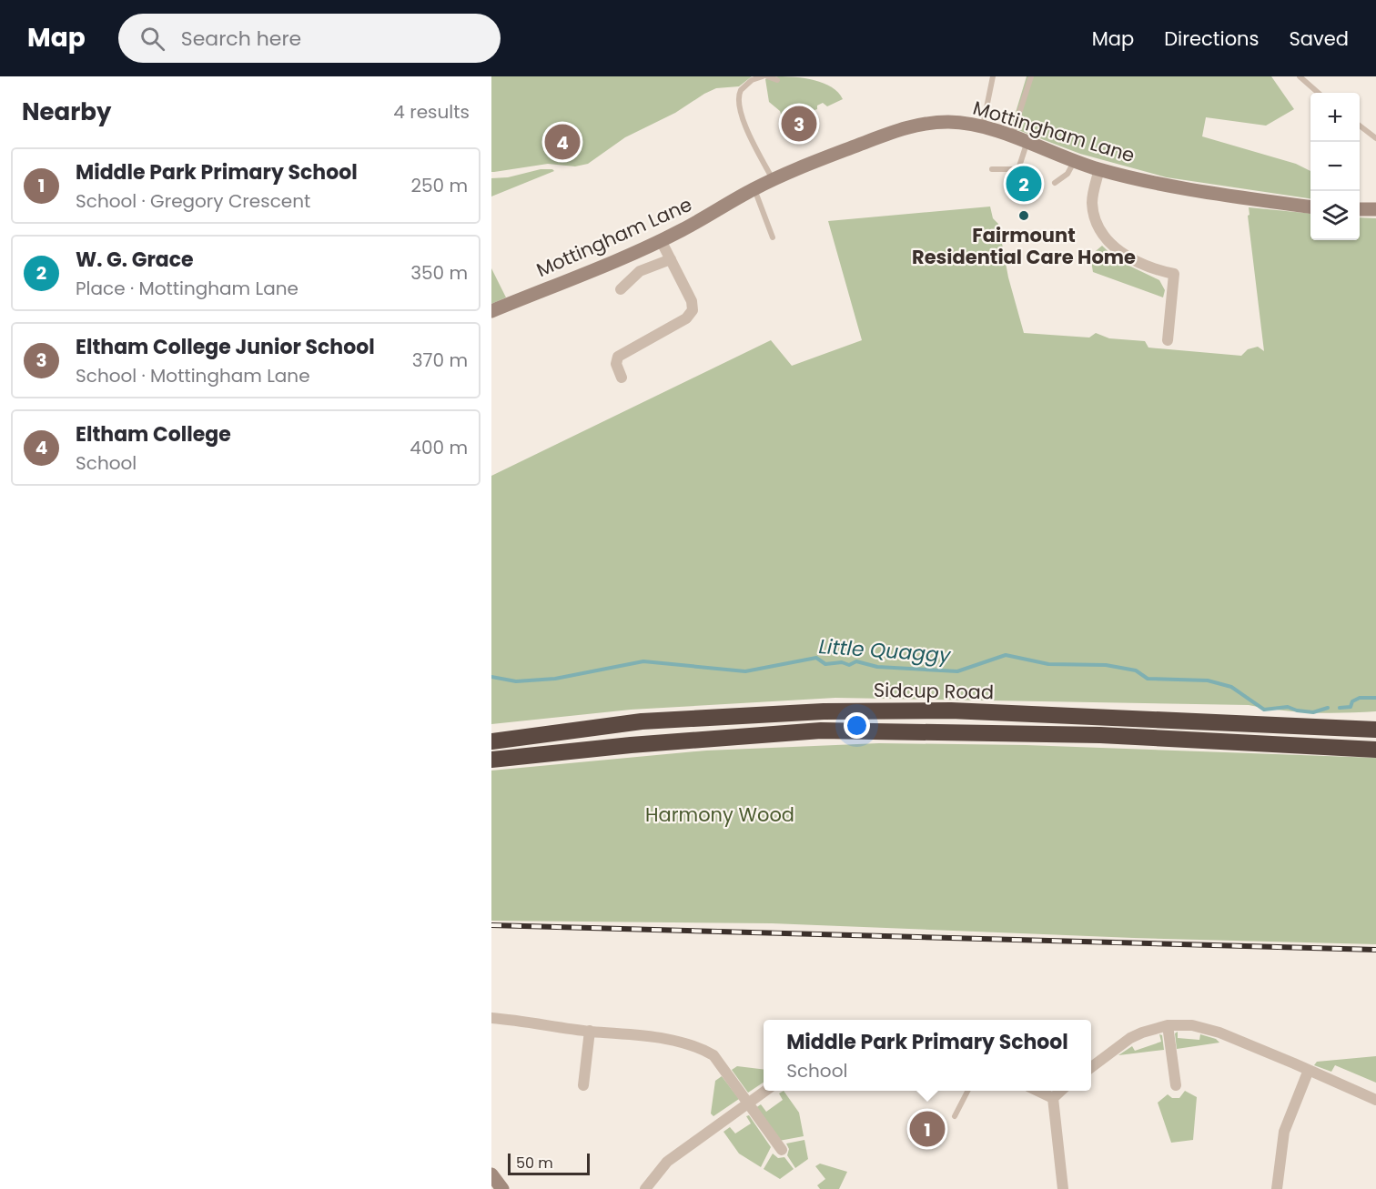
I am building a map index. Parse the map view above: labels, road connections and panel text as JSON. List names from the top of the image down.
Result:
{
  "streets": {
    "highway": ["Sidcup Road"],
    "street": ["Mottingham Lane"]
  },
  "water": ["Little Quaggy"],
  "parks": ["Harmony Wood"],
  "places": ["Fairmount Residential Care Home"],
  "scale_bar": "50 m",
  "page": {
    "header": "Map",
    "search": "Search here",
    "nav": ["Map", "Directions", "Saved"],
    "heading": ["Nearby", "4 results"],
    "map_buttons": ["+", "−"],
    "pins": [
      "3",
      "4",
      "2",
      "1"
    ],
    "list": [
      {
        "mark": "1",
        "name": "Middle Park Primary School",
        "note": "School · Gregory Crescent",
        "value": "250 m"
      },
      {
        "mark": "2",
        "name": "W. G. Grace",
        "note": "Place · Mottingham Lane",
        "value": "350 m"
      },
      {
        "mark": "3",
        "name": "Eltham College Junior School",
        "note": "School · Mottingham Lane",
        "value": "370 m"
      },
      {
        "mark": "4",
        "name": "Eltham College",
        "note": "School",
        "value": "400 m"
      }
    ],
    "popup": ["Middle Park Primary School", "School"],
    "scale": "50 m"
  }
}
